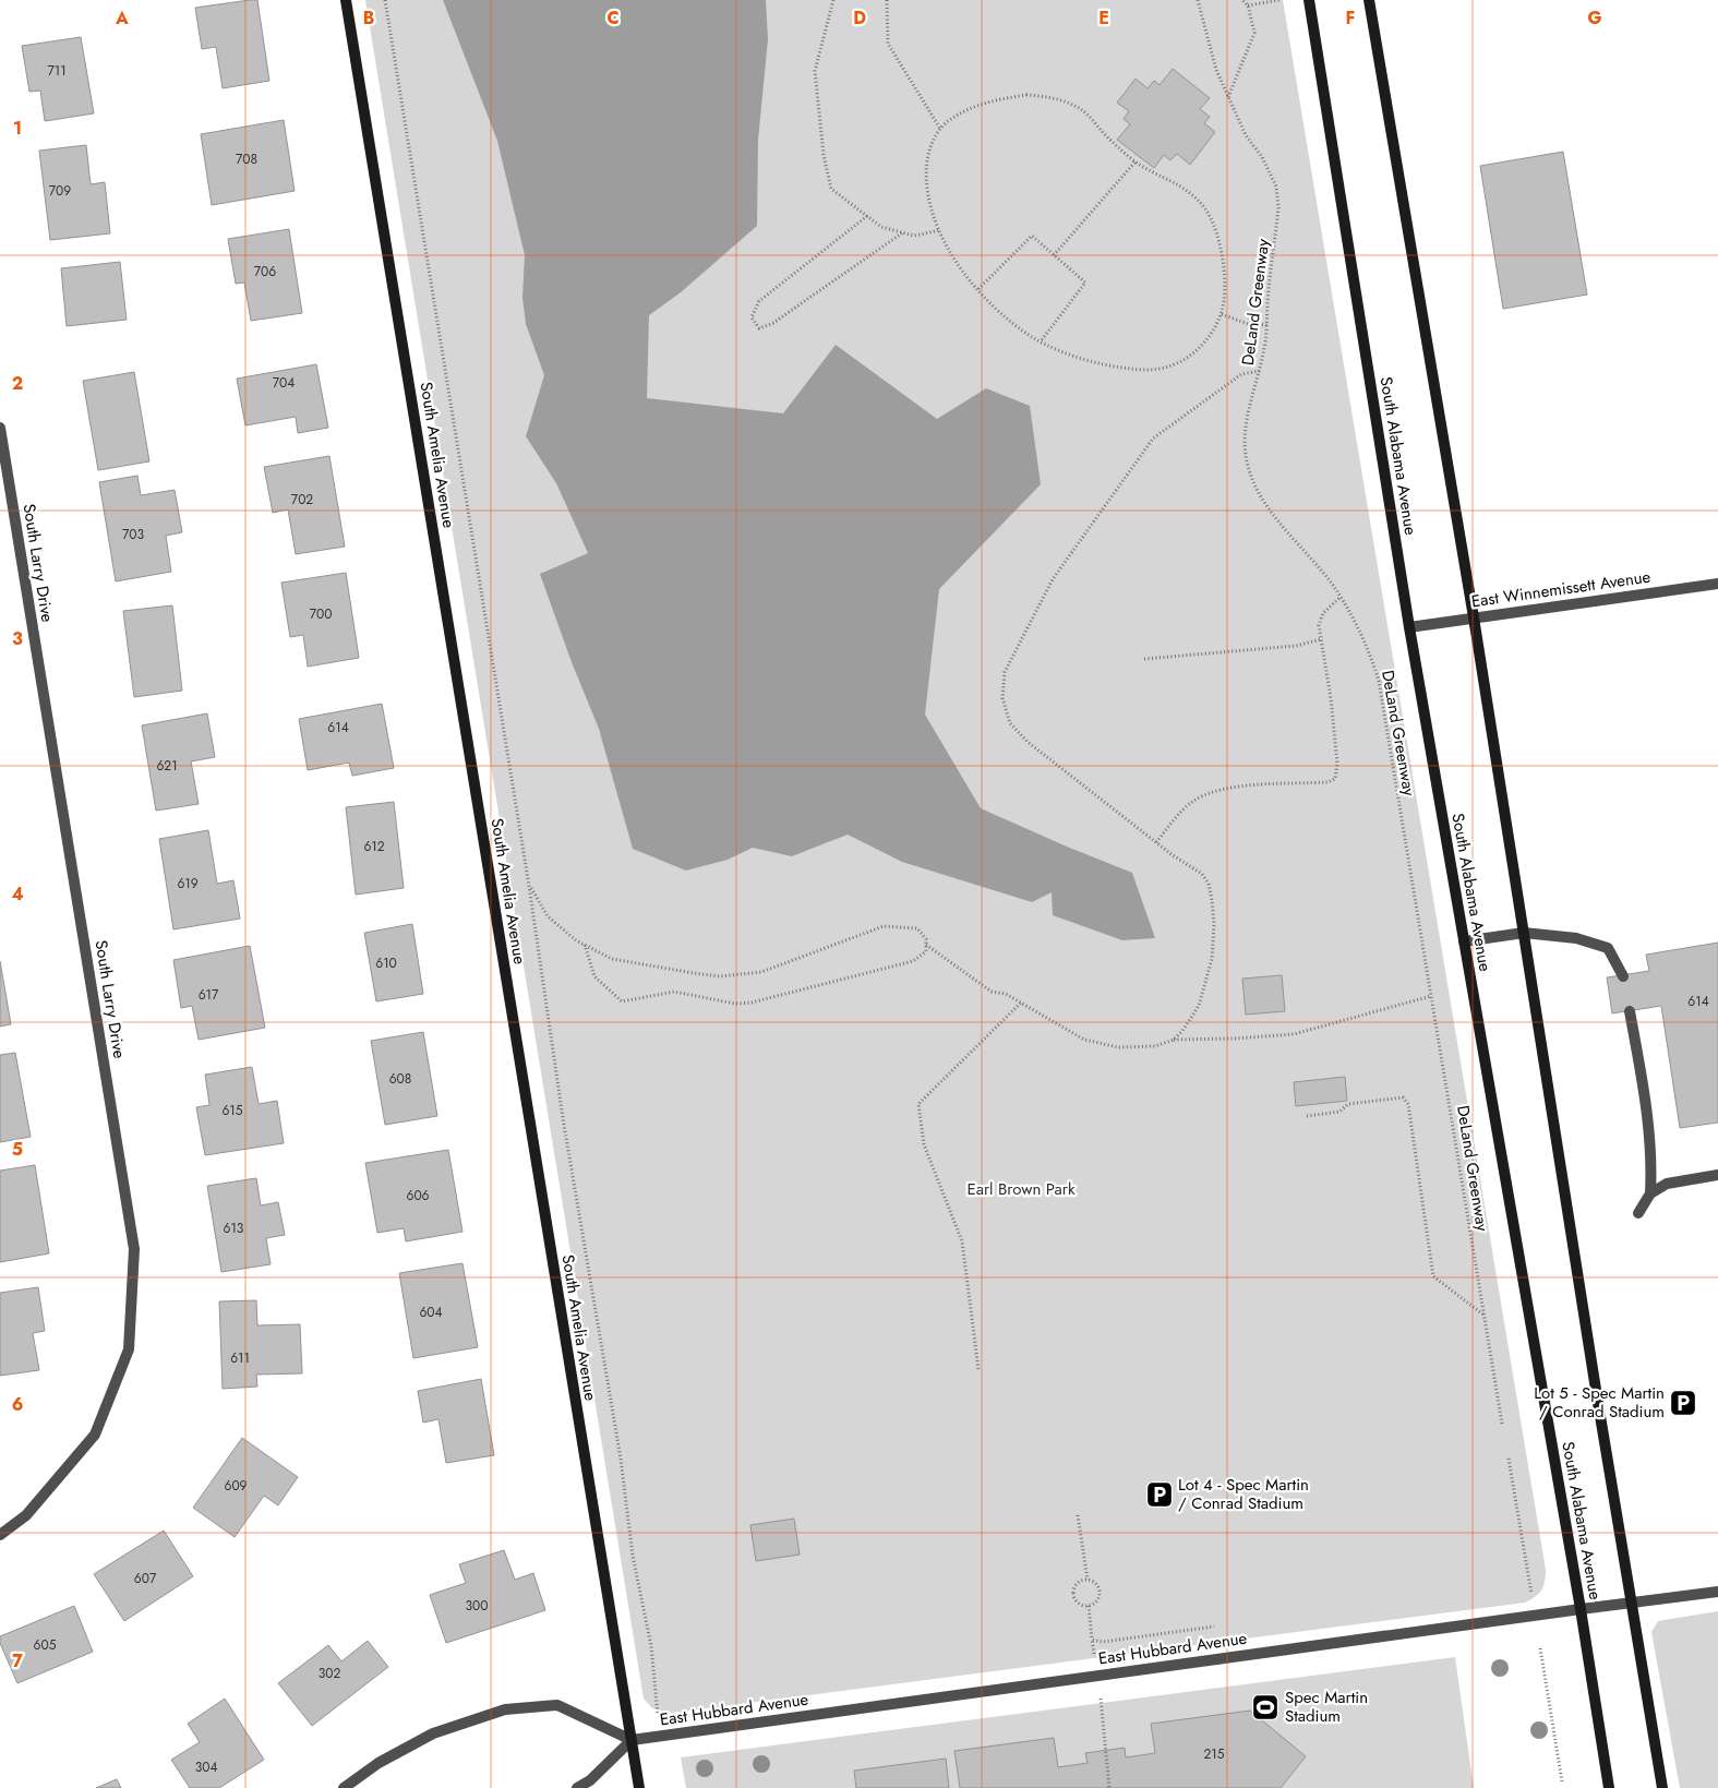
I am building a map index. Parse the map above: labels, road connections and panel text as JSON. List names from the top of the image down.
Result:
{
  "streets": {
    "street": [
      "South Amelia Avenue",
      "South Alabama Avenue",
      "South Larry Drive",
      "East Winnemissett Avenue",
      "East Hubbard Avenue"
    ],
    "path": ["DeLand Greenway"]
  },
  "crossings": [
    ["South Amelia Avenue", "East Hubbard Avenue"],
    ["South Alabama Avenue", "East Winnemissett Avenue"],
    ["South Alabama Avenue", "East Hubbard Avenue"]
  ],
  "parks": ["Earl Brown Park"],
  "places": {
    "parking": ["Lot 5 - Spec Martin / Conrad Stadium", "Lot 4 - Spec Martin / Conrad Stadium"],
    "sports": ["Spec Martin Stadium"]
  },
  "house_numbers": [
    "711",
    "708",
    "709",
    "706",
    "704",
    "702",
    "703",
    "700",
    "614",
    "621",
    "612",
    "619",
    "610",
    "617",
    "614",
    "608",
    "615",
    "606",
    "613",
    "604",
    "611",
    "609",
    "607",
    "300",
    "605",
    "302",
    "215",
    "304"
  ],
  "grid": {
    "columns": [
      "A",
      "B",
      "C",
      "D",
      "E",
      "F",
      "G"
    ],
    "rows": [
      "1",
      "2",
      "3",
      "4",
      "5",
      "6",
      "7"
    ]
  }
}
